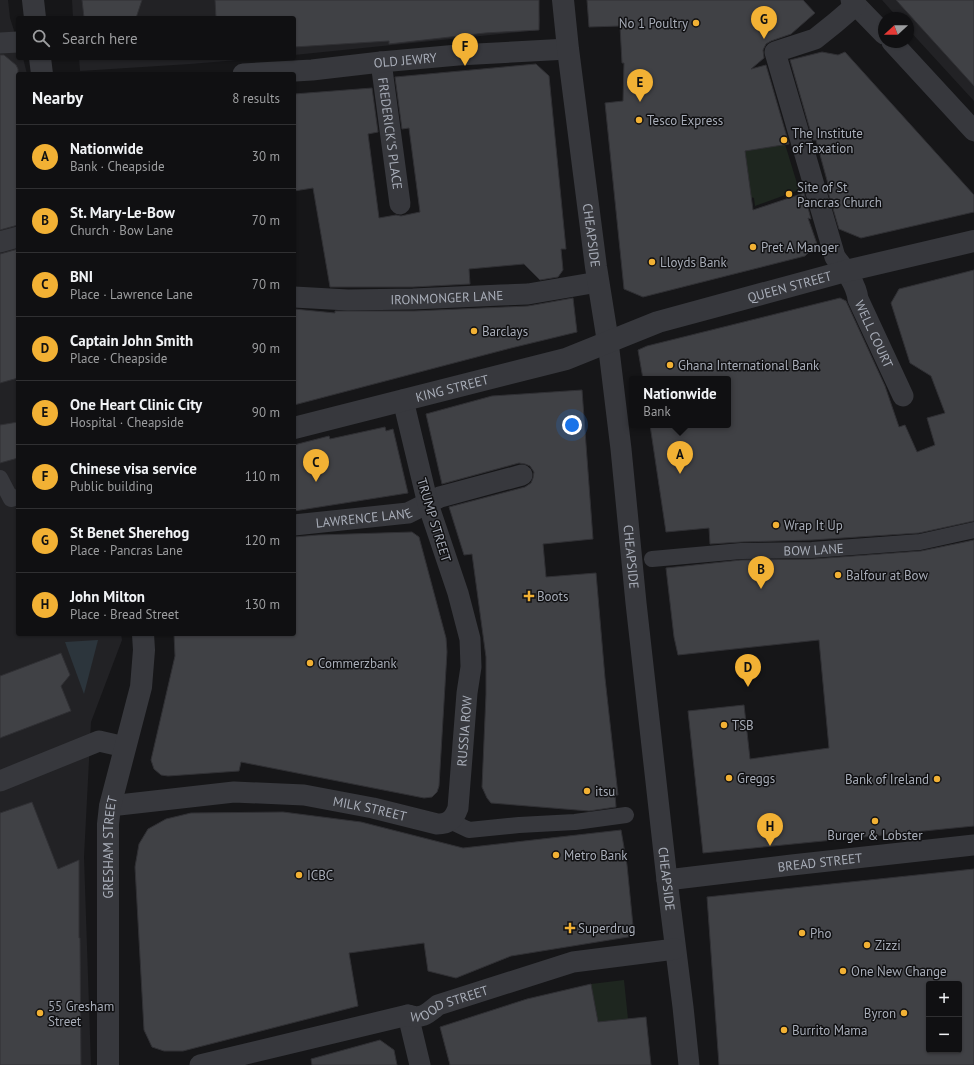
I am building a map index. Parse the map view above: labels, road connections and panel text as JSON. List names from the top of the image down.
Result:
{
  "streets": {
    "street": [
      "OLD JEWRY",
      "FREDERICK'S PLACE",
      "CHEAPSIDE",
      "QUEEN STREET",
      "IRONMONGER LANE",
      "WELL COURT",
      "KING STREET",
      "LAWRENCE LANE",
      "TRUMP STREET",
      "BOW LANE",
      "RUSSIA ROW",
      "MILK STREET",
      "GRESHAM STREET",
      "BREAD STREET",
      "WOOD STREET"
    ]
  },
  "crossings": [
    ["OLD JEWRY", "FREDERICK'S PLACE"],
    ["OLD JEWRY", "CHEAPSIDE"],
    ["CHEAPSIDE", "QUEEN STREET"],
    ["CHEAPSIDE", "IRONMONGER LANE"],
    ["CHEAPSIDE", "KING STREET"],
    ["CHEAPSIDE", "BREAD STREET"],
    ["CHEAPSIDE", "WOOD STREET"],
    ["QUEEN STREET", "WELL COURT"],
    ["QUEEN STREET", "KING STREET"],
    ["KING STREET", "TRUMP STREET"],
    ["LAWRENCE LANE", "TRUMP STREET"],
    ["TRUMP STREET", "RUSSIA ROW"],
    ["RUSSIA ROW", "MILK STREET"],
    ["MILK STREET", "GRESHAM STREET"]
  ],
  "places": {
    "other": [
      "No 1 Poultry",
      "Tesco Express",
      "The Institute of Taxation",
      "Site of St Pancras Church",
      "Pret A Manger",
      "Lloyds Bank",
      "Barclays",
      "Ghana International Bank",
      "Wrap It Up",
      "Balfour at Bow",
      "Commerzbank",
      "TSB",
      "Greggs",
      "Bank of Ireland",
      "itsu",
      "Burger & Lobster",
      "Metro Bank",
      "ICBC",
      "Pho",
      "Zizzi",
      "One New Change",
      "55 Gresham Street",
      "Byron",
      "Burrito Mama"
    ],
    "health": ["Boots", "Superdrug"]
  },
  "north": "left",
  "page": {
    "pins": [
      "G",
      "F",
      "E",
      "A",
      "C",
      "B",
      "D",
      "H"
    ],
    "search": "Search here",
    "heading": ["Nearby", "8 results"],
    "list": [
      {
        "mark": "A",
        "name": "Nationwide",
        "note": "Bank · Cheapside",
        "value": "30 m"
      },
      {
        "mark": "B",
        "name": "St. Mary-Le-Bow",
        "note": "Church · Bow Lane",
        "value": "70 m"
      },
      {
        "mark": "C",
        "name": "BNI",
        "note": "Place · Lawrence Lane",
        "value": "70 m"
      },
      {
        "mark": "D",
        "name": "Captain John Smith",
        "note": "Place · Cheapside",
        "value": "90 m"
      },
      {
        "mark": "E",
        "name": "One Heart Clinic City",
        "note": "Hospital · Cheapside",
        "value": "90 m"
      },
      {
        "mark": "F",
        "name": "Chinese visa service",
        "note": "Public building",
        "value": "110 m"
      },
      {
        "mark": "G",
        "name": "St Benet Sherehog",
        "note": "Place · Pancras Lane",
        "value": "120 m"
      },
      {
        "mark": "H",
        "name": "John Milton",
        "note": "Place · Bread Street",
        "value": "130 m"
      }
    ],
    "popup": ["Nationwide", "Bank"],
    "map_buttons": ["+", "−"]
  }
}
